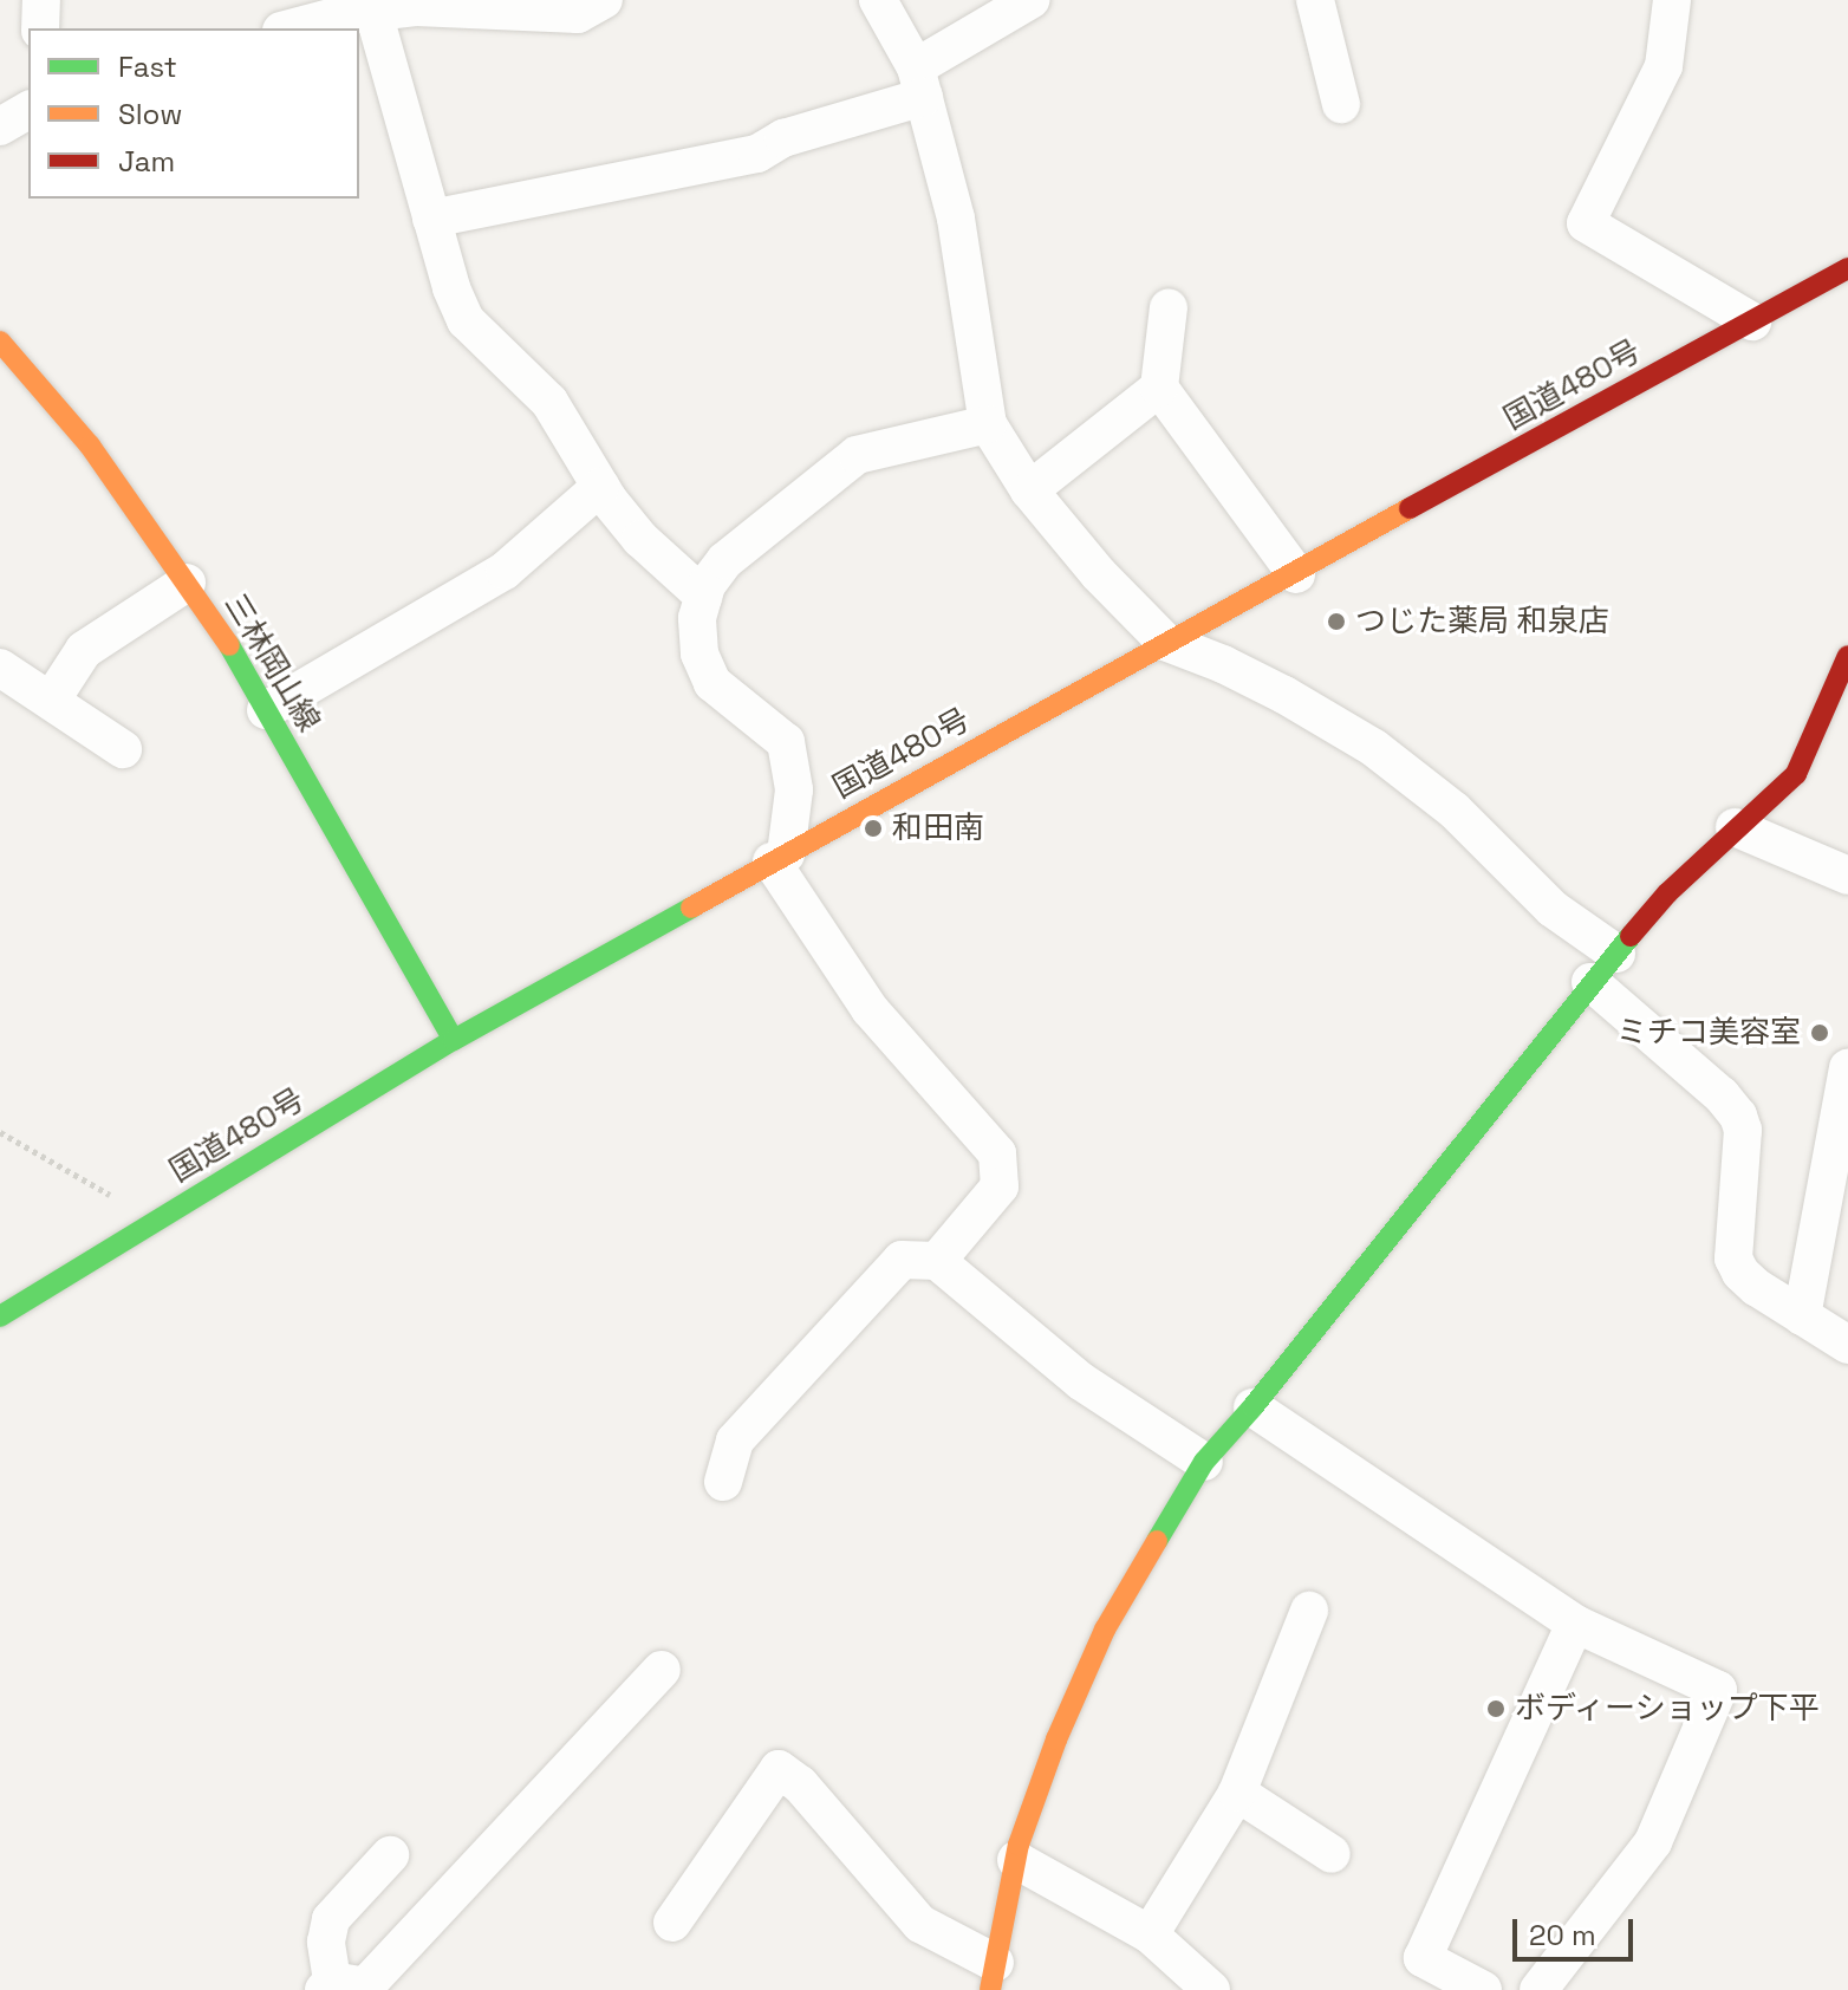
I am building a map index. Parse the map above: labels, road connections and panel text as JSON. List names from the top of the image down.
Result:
{
  "streets": {
    "main road": ["国道480号", "三林岡山線"]
  },
  "crossings": [
    ["国道480号", "三林岡山線"]
  ],
  "places": [
    "つじた薬局 和泉店",
    "和田南",
    "ミチコ美容室",
    "ボディーショップ下平"
  ],
  "legend": ["Fast", "Slow", "Jam"],
  "scale_bar": "20 m"
}
